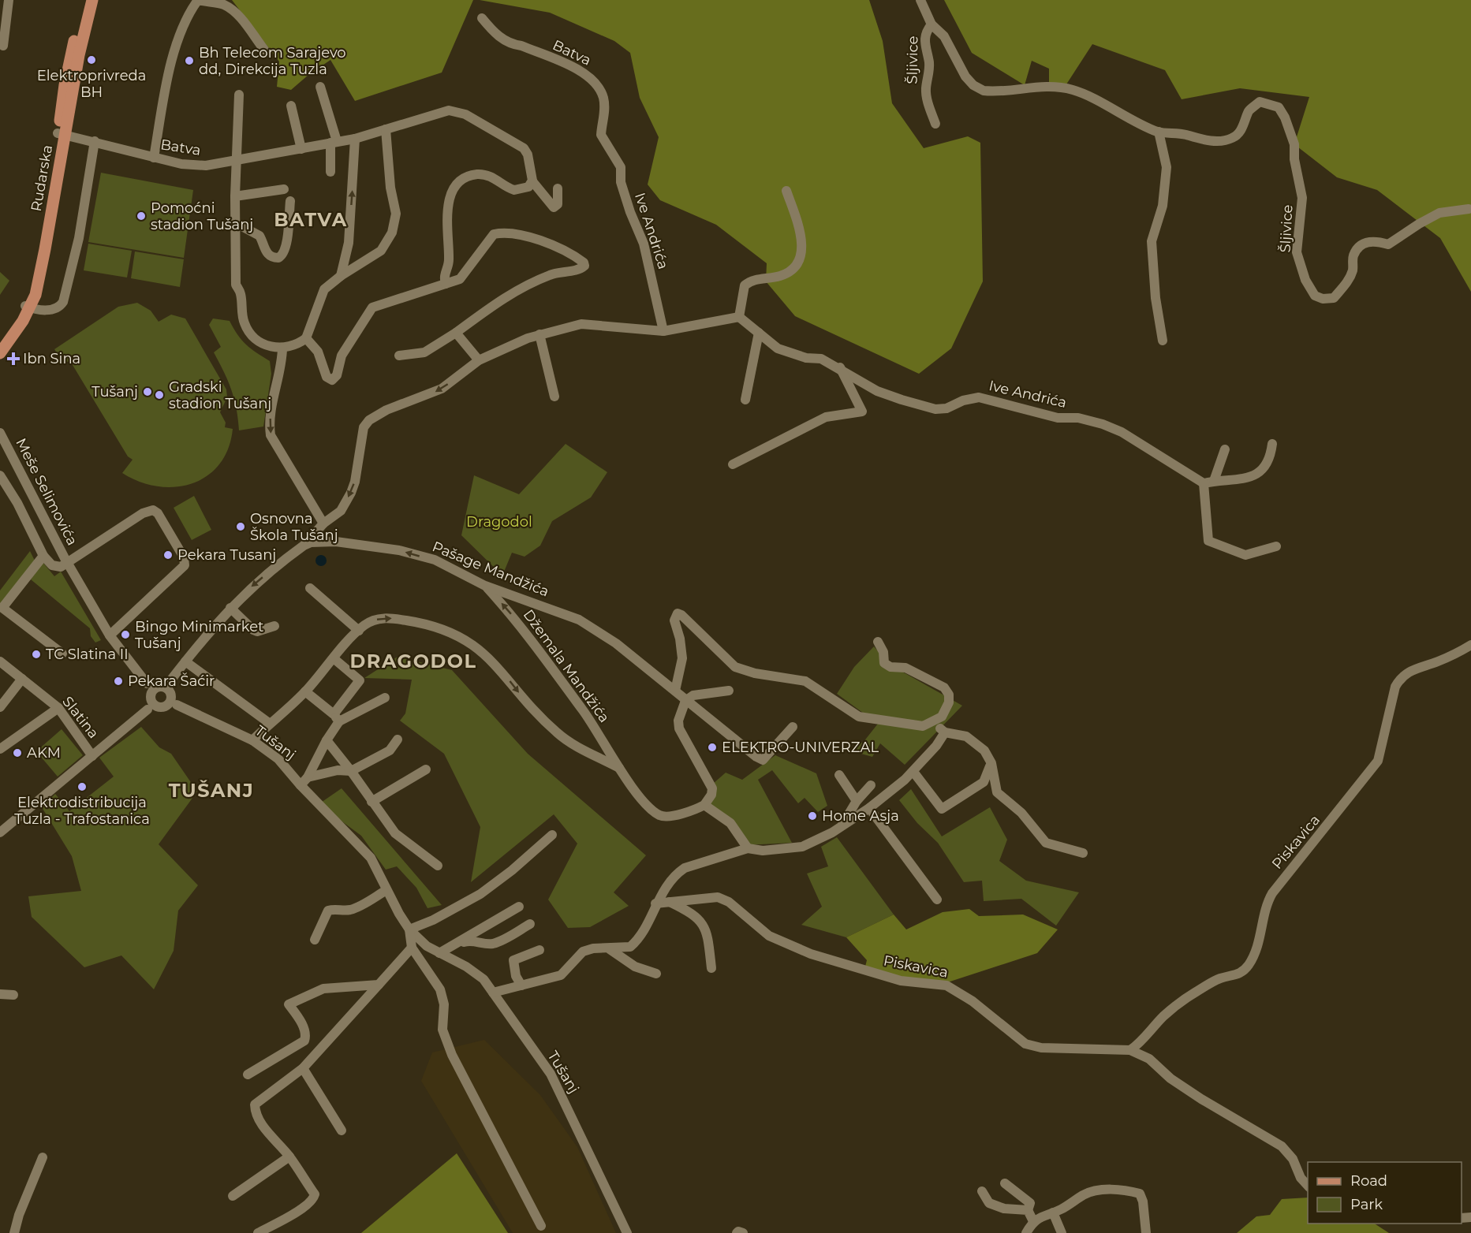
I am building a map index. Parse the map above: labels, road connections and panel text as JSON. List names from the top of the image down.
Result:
{
  "streets": {
    "main road": ["Rudarska"],
    "street": [
      "Batva",
      "Šljivice",
      "Ive Andrića",
      "Meše Selimovića",
      "Pašage Mandžića",
      "Džemala Mandžića",
      "Slatina",
      "Tušanj",
      "Piskavica"
    ]
  },
  "crossings": [
    ["Batva", "Rudarska"],
    ["Batva", "Ive Andrića"],
    ["Meše Selimovića", "Tušanj"],
    ["Pašage Mandžića", "Džemala Mandžića"],
    ["Pašage Mandžića", "Slatina"],
    ["Pašage Mandžića", "Tušanj"]
  ],
  "one_way": ["Džemala Mandžića"],
  "districts": ["BATVA", "DRAGODOL", "TUŠANJ"],
  "parks": ["Dragodol"],
  "places": {
    "other": [
      "Elektroprivreda BH",
      "Bh Telecom Sarajevo dd, Direkcija Tuzla",
      "Pomoćni stadion Tušanj",
      "Tušanj",
      "Gradski stadion Tušanj",
      "Osnovna Škola Tušanj",
      "Pekara Tusanj",
      "Bingo Minimarket Tušanj",
      "TC Slatina II",
      "Pekara Šaćir",
      "ELEKTRO-UNIVERZAL",
      "AKM",
      "Elektrodistribucija Tuzla - Trafostanica",
      "Home Asja"
    ],
    "health": ["Ibn Sina"]
  },
  "legend": ["Road", "Park"]
}
